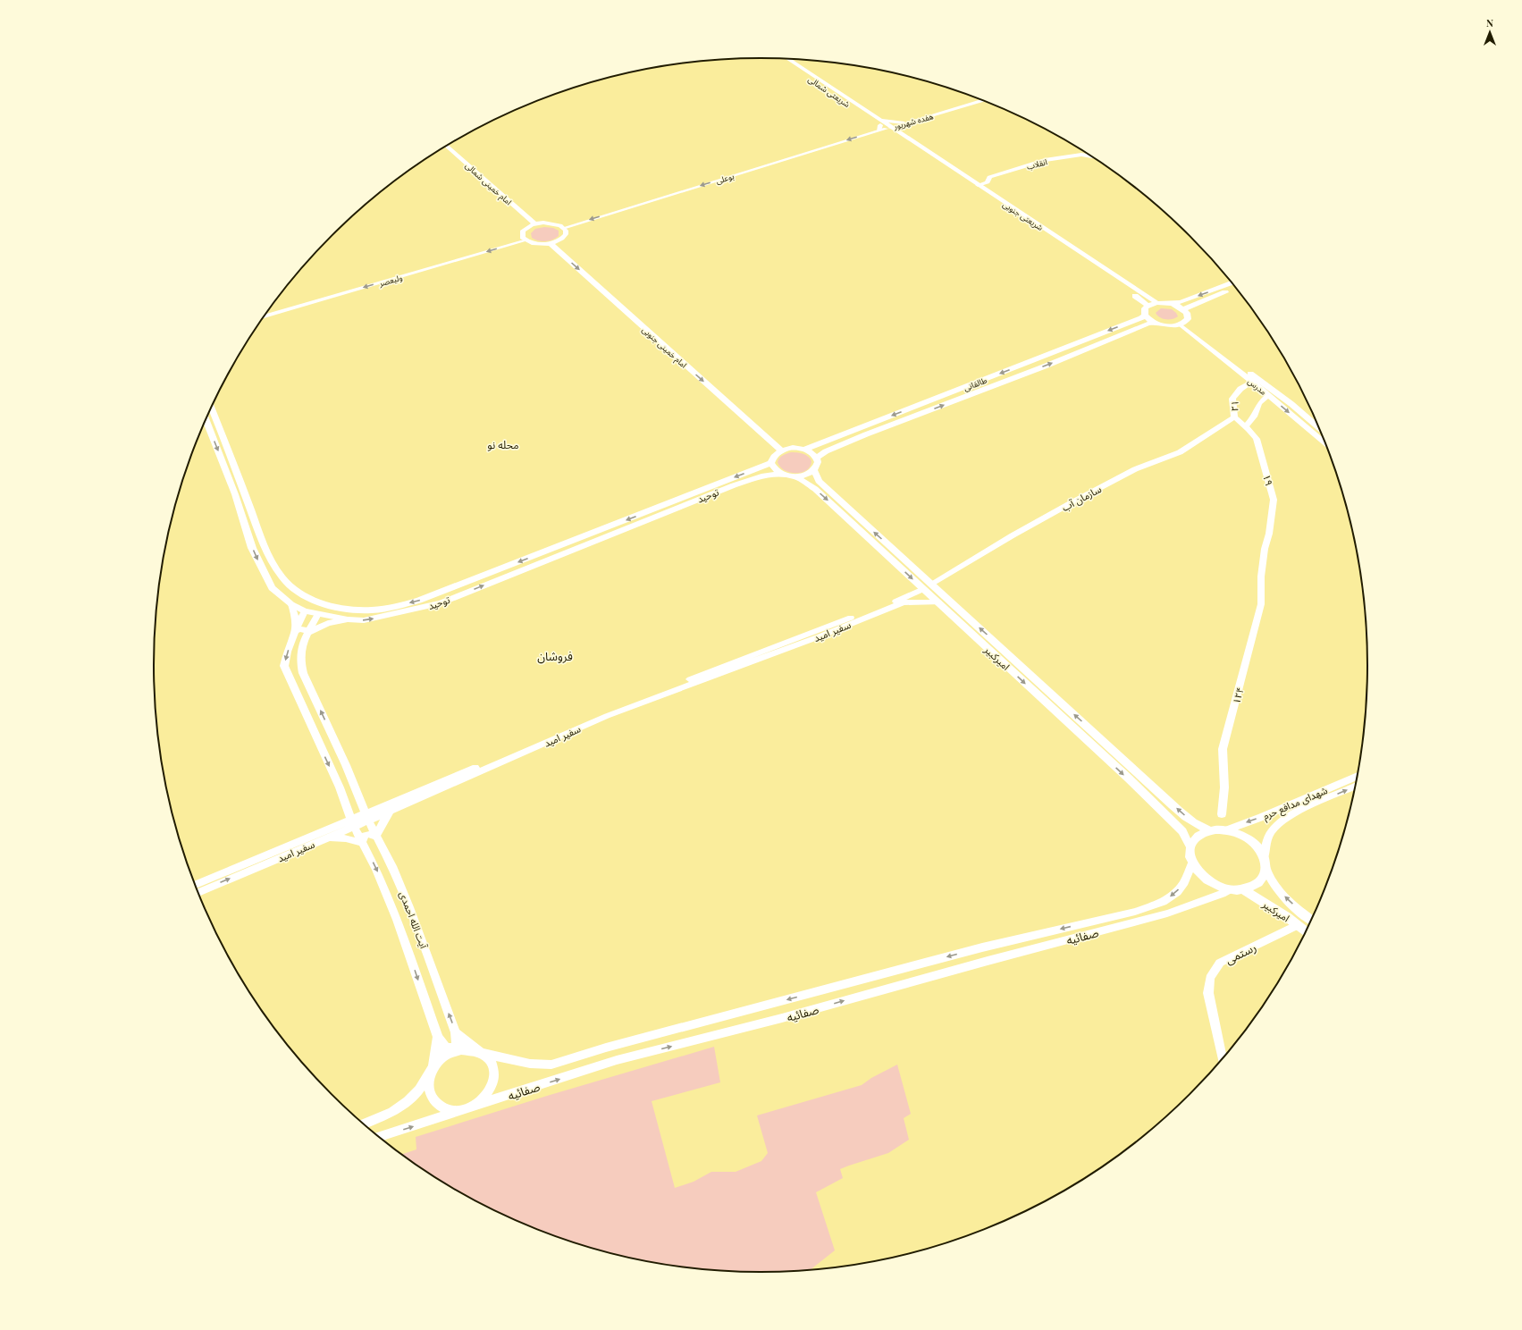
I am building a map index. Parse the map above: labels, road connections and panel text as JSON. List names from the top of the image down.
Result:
{
  "streets": {
    "main road": [
      "شریعتی شمالی",
      "امام خمینی شمالی",
      "شریعتی جنوبی",
      "امام خمینی جنوبی",
      "طالقانی",
      "توحید",
      "امیرکبیر"
    ],
    "street": [
      "هفده شهریور",
      "انقلاب",
      "بوعلی",
      "ولیعصر",
      "مدرس",
      "۲۱",
      "۱۹",
      "سازمان آب",
      "سفیر امید",
      "۱۲۴",
      "شهدای مدافع حرم",
      "آیت الله احمدی",
      "صفائیه",
      "رستمی"
    ]
  },
  "crossings": [
    ["شریعتی شمالی", "هفده شهریور"],
    ["شریعتی شمالی", "بوعلی"],
    ["شریعتی شمالی", "شریعتی جنوبی"],
    ["هفده شهریور", "بوعلی"],
    ["هفده شهریور", "شریعتی جنوبی"],
    ["انقلاب", "شریعتی جنوبی"],
    ["بوعلی", "شریعتی جنوبی"],
    ["امام خمینی جنوبی", "طالقانی"],
    ["امام خمینی جنوبی", "توحید"],
    ["امام خمینی جنوبی", "امیرکبیر"],
    ["طالقانی", "توحید"],
    ["طالقانی", "امیرکبیر"],
    ["مدرس", "۲۱"],
    ["۲۱", "۱۹"],
    ["۲۱", "سازمان آب"],
    ["۱۹", "سازمان آب"],
    ["۱۹", "۱۲۴"],
    ["توحید", "امیرکبیر"],
    ["توحید", "آیت الله احمدی"],
    ["سازمان آب", "سفیر امید"],
    ["سازمان آب", "امیرکبیر"],
    ["سفیر امید", "امیرکبیر"],
    ["سفیر امید", "آیت الله احمدی"],
    ["امیرکبیر", "شهدای مدافع حرم"],
    ["امیرکبیر", "صفائیه"],
    ["امیرکبیر", "رستمی"],
    ["شهدای مدافع حرم", "صفائیه"],
    ["آیت الله احمدی", "صفائیه"]
  ],
  "one_way": ["بوعلی", "ولیعصر", "امام خمینی جنوبی"],
  "districts": ["محله نو", "فروشان"],
  "north": "top"
}
